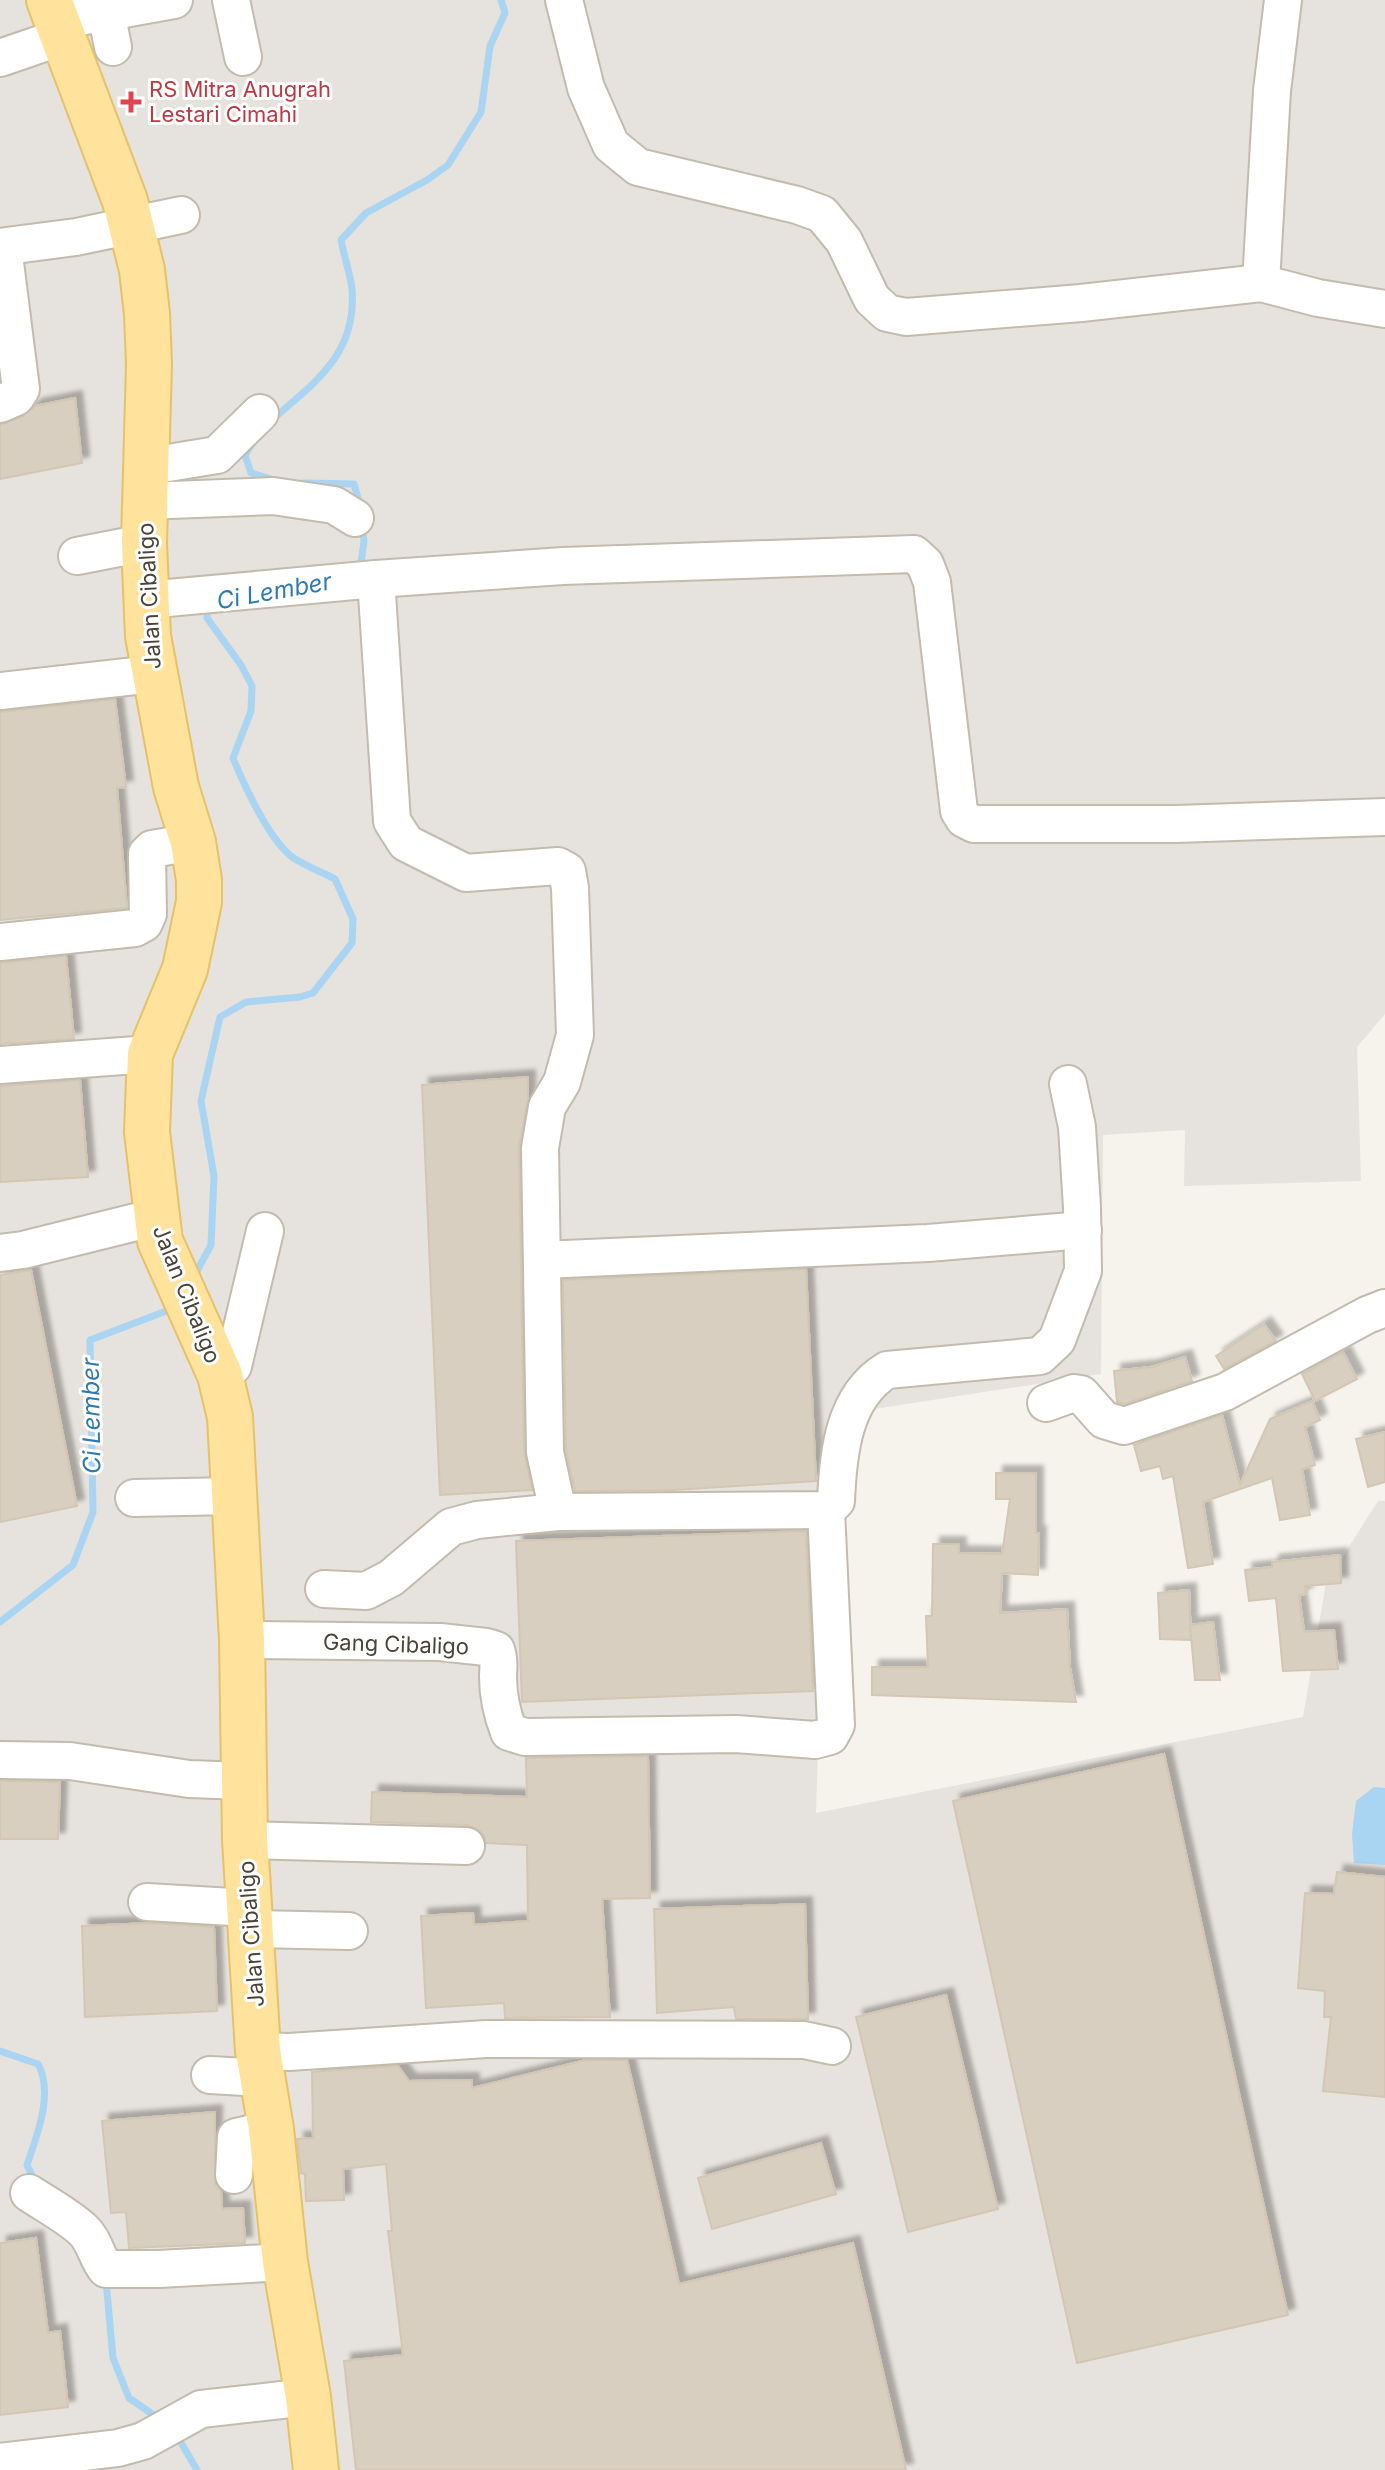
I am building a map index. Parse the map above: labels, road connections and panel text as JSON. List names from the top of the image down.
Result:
{
  "streets": {
    "main road": ["Jalan Cibaligo"],
    "street": ["Gang Cibaligo"]
  },
  "crossings": [
    ["Jalan Cibaligo", "Gang Cibaligo"]
  ],
  "water": ["Ci Lember"],
  "places": {
    "health": ["RS Mitra Anugrah Lestari Cimahi"]
  }
}
